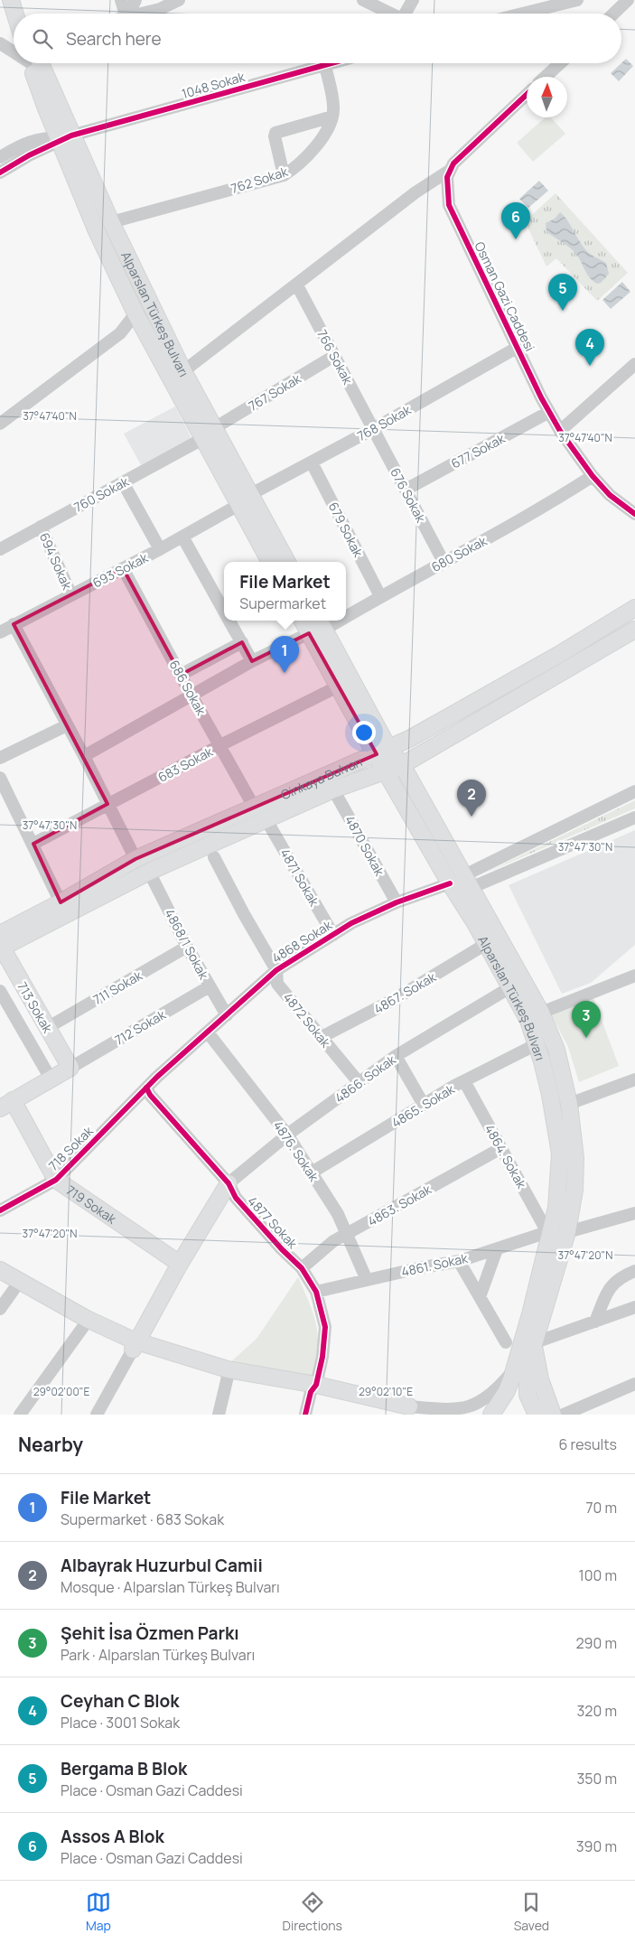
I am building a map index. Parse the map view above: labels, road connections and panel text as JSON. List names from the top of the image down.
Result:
{
  "streets": {
    "main road": [
      "Alparslan Türkeş Bulvarı",
      "Cinkaya Bulvarı",
      "713 Sokak",
      "719 Sokak"
    ],
    "street": [
      "1048 Sokak",
      "762 Sokak",
      "Osman Gazi Caddesi",
      "766 Sokak",
      "767 Sokak",
      "768 Sokak",
      "677 Sokak",
      "760 Sokak",
      "676 Sokak",
      "679 Sokak",
      "680 Sokak",
      "694 Sokak",
      "693 Sokak",
      "686 Sokak",
      "683 Sokak",
      "4870 Sokak",
      "4871 Sokak",
      "4868 Sokak",
      "4868/1 Sokak",
      "711 Sokak",
      "4867. Sokak",
      "4872 Sokak",
      "712 Sokak",
      "4866. Sokak",
      "4865. Sokak",
      "718 Sokak",
      "4876. Sokak",
      "4864. Sokak",
      "4863. Sokak",
      "4877 Sokak",
      "4861. Sokak"
    ]
  },
  "crossings": [
    ["1048 Sokak", "Alparslan Türkeş Bulvarı"],
    ["762 Sokak", "Alparslan Türkeş Bulvarı"],
    ["Osman Gazi Caddesi", "768 Sokak"],
    ["Osman Gazi Caddesi", "677 Sokak"],
    ["Osman Gazi Caddesi", "680 Sokak"],
    ["Alparslan Türkeş Bulvarı", "767 Sokak"],
    ["Alparslan Türkeş Bulvarı", "768 Sokak"],
    ["Alparslan Türkeş Bulvarı", "760 Sokak"],
    ["Alparslan Türkeş Bulvarı", "693 Sokak"],
    ["Alparslan Türkeş Bulvarı", "683 Sokak"],
    ["Alparslan Türkeş Bulvarı", "Cinkaya Bulvarı"],
    ["Alparslan Türkeş Bulvarı", "4868 Sokak"],
    ["Alparslan Türkeş Bulvarı", "4867. Sokak"],
    ["Alparslan Türkeş Bulvarı", "4866. Sokak"],
    ["Alparslan Türkeş Bulvarı", "4865. Sokak"],
    ["Alparslan Türkeş Bulvarı", "4864. Sokak"],
    ["Alparslan Türkeş Bulvarı", "4861. Sokak"],
    ["766 Sokak", "767 Sokak"],
    ["766 Sokak", "768 Sokak"],
    ["766 Sokak", "676 Sokak"],
    ["768 Sokak", "676 Sokak"],
    ["768 Sokak", "679 Sokak"],
    ["768 Sokak", "693 Sokak"],
    ["677 Sokak", "676 Sokak"],
    ["760 Sokak", "694 Sokak"],
    ["676 Sokak", "680 Sokak"],
    ["679 Sokak", "680 Sokak"],
    ["694 Sokak", "693 Sokak"],
    ["693 Sokak", "686 Sokak"],
    ["686 Sokak", "683 Sokak"],
    ["686 Sokak", "Cinkaya Bulvarı"],
    ["Cinkaya Bulvarı", "4870 Sokak"],
    ["Cinkaya Bulvarı", "4871 Sokak"],
    ["Cinkaya Bulvarı", "4868/1 Sokak"],
    ["Cinkaya Bulvarı", "713 Sokak"],
    ["4870 Sokak", "4868 Sokak"],
    ["4871 Sokak", "4868 Sokak"],
    ["4868 Sokak", "4868/1 Sokak"],
    ["4868 Sokak", "4872 Sokak"],
    ["4868 Sokak", "718 Sokak"],
    ["4868 Sokak", "4876. Sokak"],
    ["4868 Sokak", "4877 Sokak"],
    ["4868/1 Sokak", "711 Sokak"],
    ["4868/1 Sokak", "712 Sokak"],
    ["711 Sokak", "713 Sokak"],
    ["4867. Sokak", "4872 Sokak"],
    ["713 Sokak", "712 Sokak"],
    ["4872 Sokak", "4866. Sokak"],
    ["4866. Sokak", "4876. Sokak"],
    ["4866. Sokak", "4877 Sokak"],
    ["4865. Sokak", "4876. Sokak"],
    ["4865. Sokak", "4864. Sokak"],
    ["718 Sokak", "719 Sokak"],
    ["718 Sokak", "4877 Sokak"],
    ["4876. Sokak", "4863. Sokak"],
    ["4876. Sokak", "4861. Sokak"],
    ["4864. Sokak", "4863. Sokak"],
    ["4864. Sokak", "4861. Sokak"],
    ["4863. Sokak", "4877 Sokak"],
    ["4877 Sokak", "4861. Sokak"]
  ],
  "north": "top",
  "page": {
    "search": "Search here",
    "pins": [
      "6",
      "5",
      "4",
      "1",
      "2",
      "3"
    ],
    "popup": ["File Market", "Supermarket"],
    "heading": ["Nearby", "6 results"],
    "list": [
      {
        "mark": "1",
        "name": "File Market",
        "note": "Supermarket · 683 Sokak",
        "value": "70 m"
      },
      {
        "mark": "2",
        "name": "Albayrak Huzurbul Camii",
        "note": "Mosque · Alparslan Türkeş Bulvarı",
        "value": "100 m"
      },
      {
        "mark": "3",
        "name": "Şehit İsa Özmen Parkı",
        "note": "Park · Alparslan Türkeş Bulvarı",
        "value": "290 m"
      },
      {
        "mark": "4",
        "name": "Ceyhan C Blok",
        "note": "Place · 3001 Sokak",
        "value": "320 m"
      },
      {
        "mark": "5",
        "name": "Bergama B Blok",
        "note": "Place · Osman Gazi Caddesi",
        "value": "350 m"
      },
      {
        "mark": "6",
        "name": "Assos A Blok",
        "note": "Place · Osman Gazi Caddesi",
        "value": "390 m"
      }
    ],
    "nav": ["Map", "Directions", "Saved"]
  },
  "coordinates": [
    "37°47'40\"N",
    "37°47'30\"N",
    "37°47'20\"N",
    "29°02'00\"E",
    "29°02'10\"E"
  ]
}
